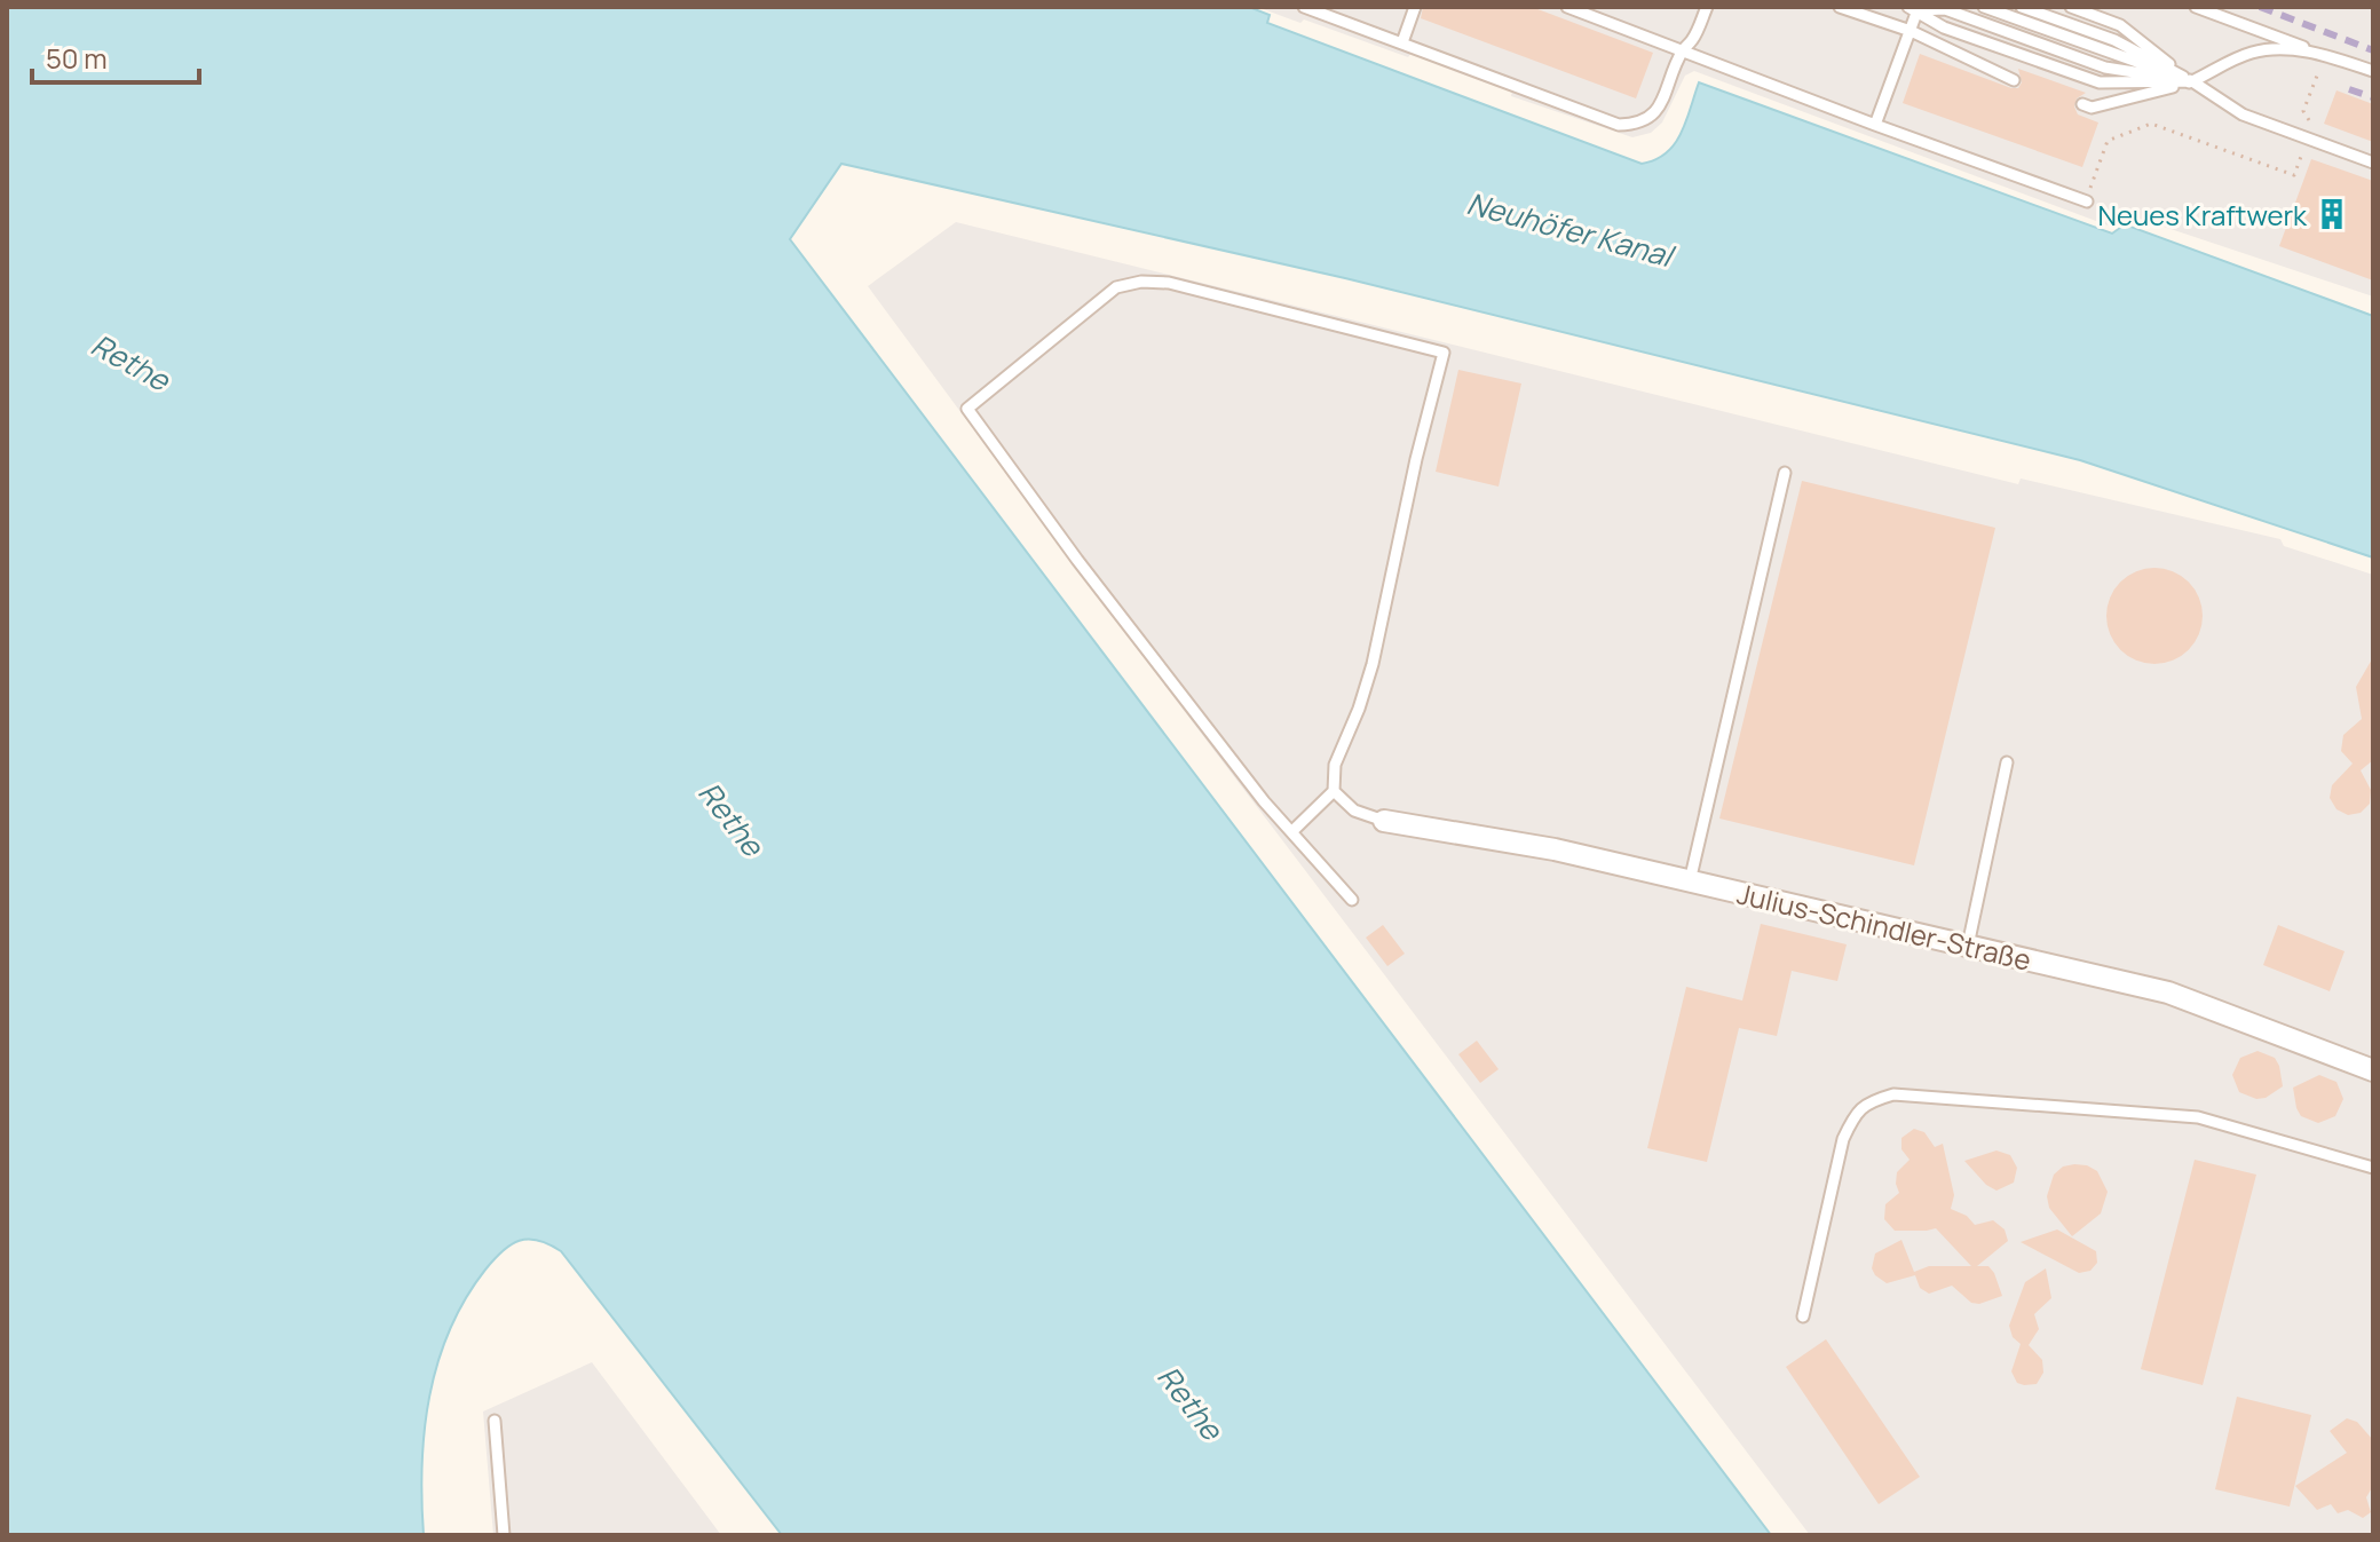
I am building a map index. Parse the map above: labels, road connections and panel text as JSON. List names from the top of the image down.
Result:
{
  "streets": {
    "street": ["Julius-Schindler-Straße"]
  },
  "water": ["Neuhöfer Kanal", "Rethe"],
  "places": {
    "building": ["Neues Kraftwerk"]
  },
  "scale_bar": "50 m"
}
